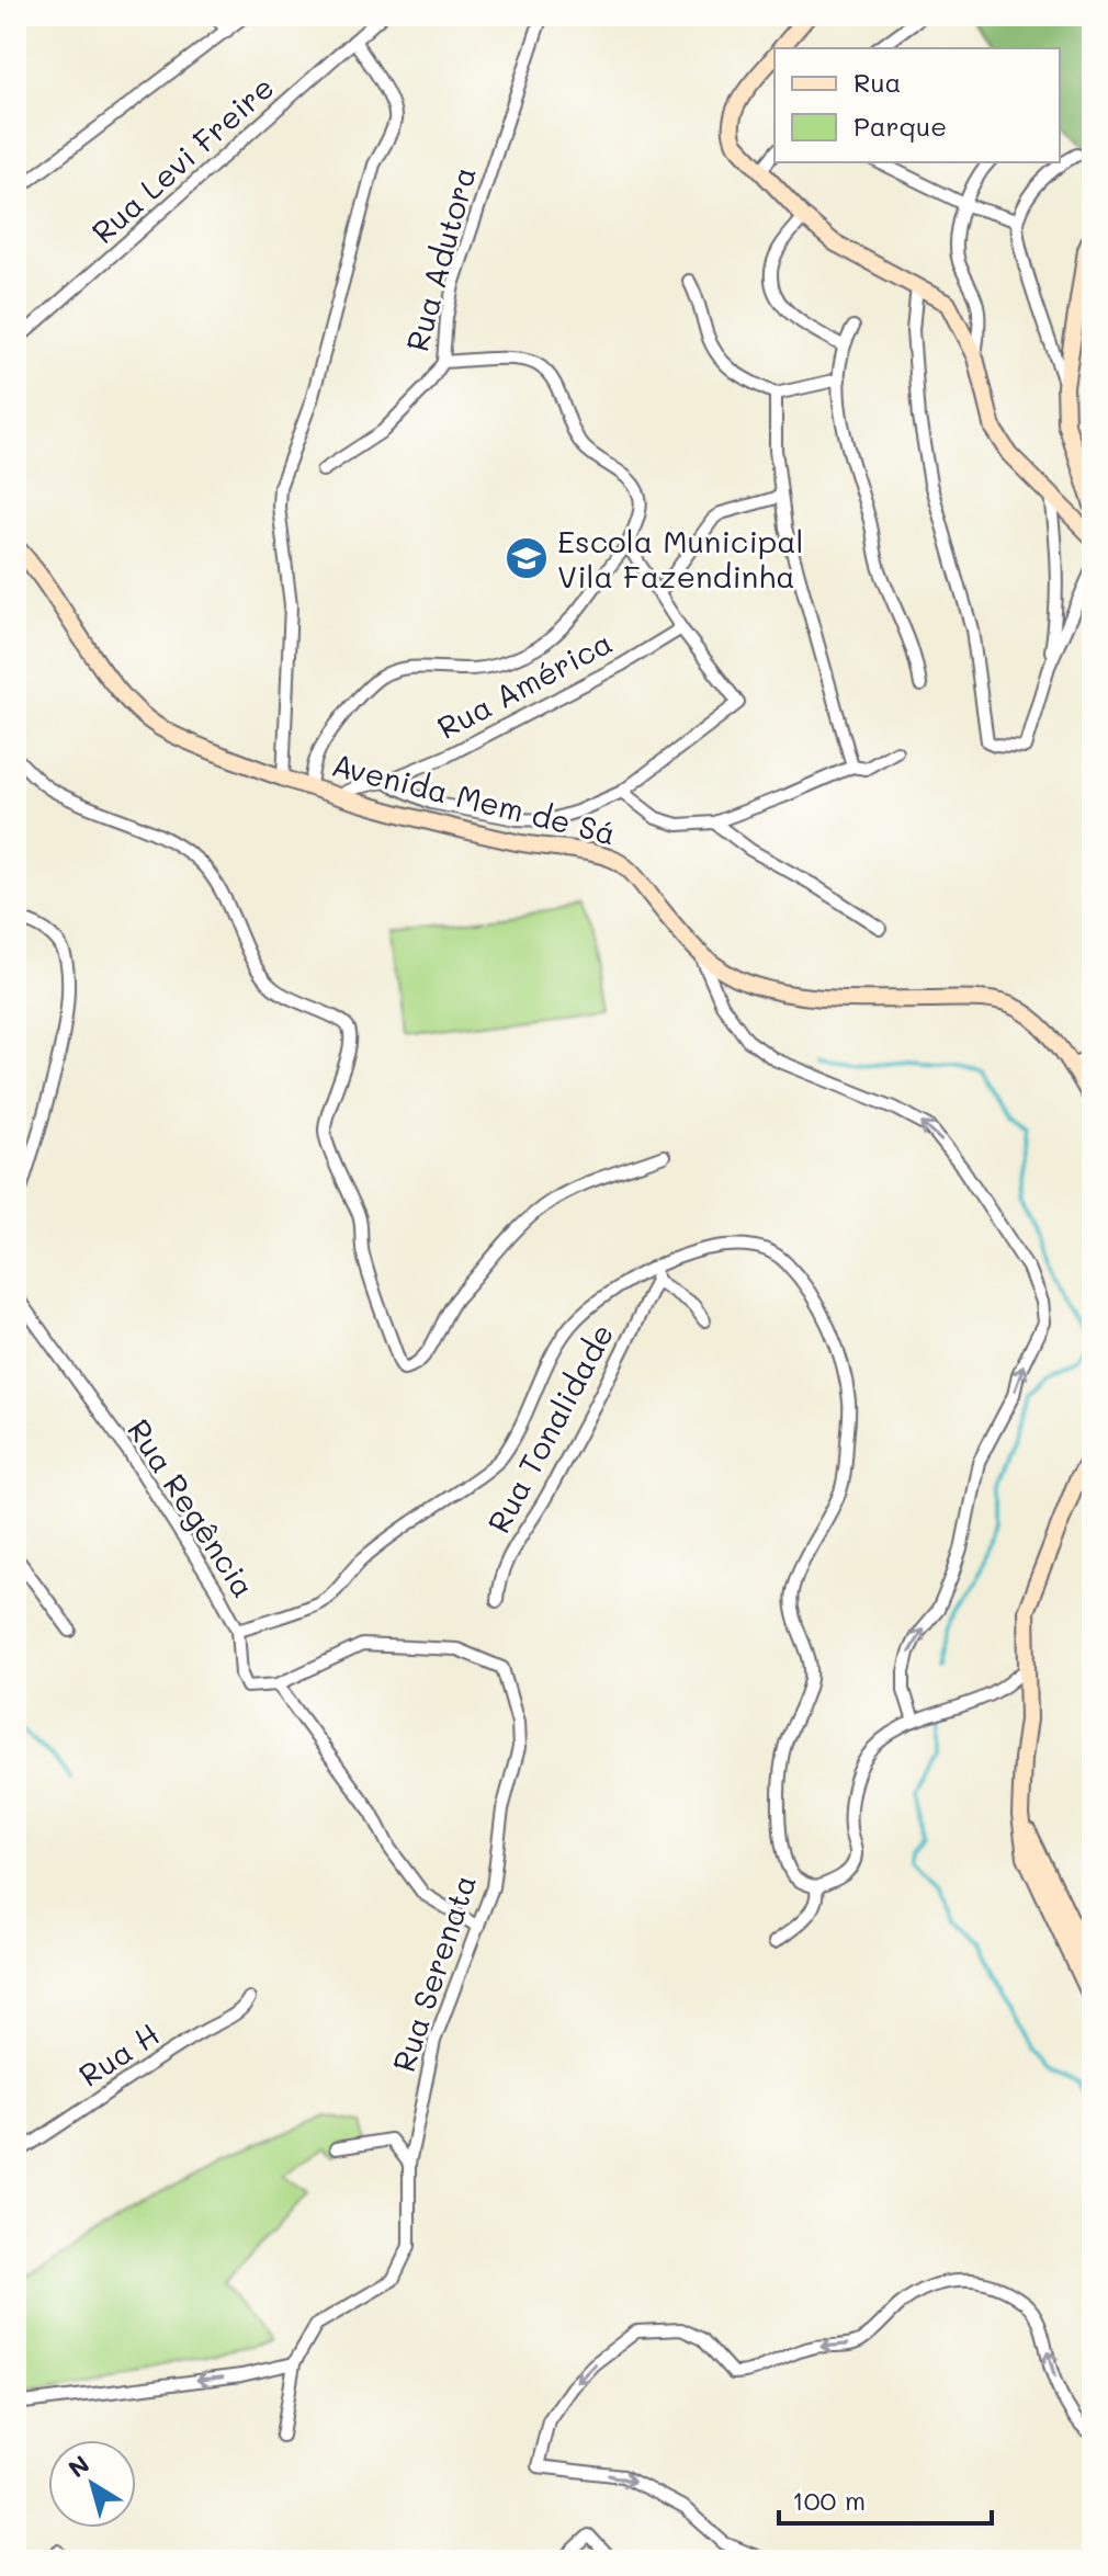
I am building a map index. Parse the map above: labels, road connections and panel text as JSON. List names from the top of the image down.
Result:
{
  "streets": {
    "street": [
      "Rua Levi Freire",
      "Rua Adutora",
      "Rua América",
      "Avenida Mem de Sá",
      "Rua Tonalidade",
      "Rua Regência",
      "Rua Serenata",
      "Rua H"
    ]
  },
  "crossings": [
    ["Rua América", "Avenida Mem de Sá"],
    ["Rua Regência", "Rua Serenata"]
  ],
  "one_way": ["Avenida Mem de Sá"],
  "places": {
    "school or university": ["Escola Municipal Vila Fazendinha"]
  },
  "legend": ["Rua", "Parque"],
  "scale_bar": "100 m",
  "north": "top left"
}
